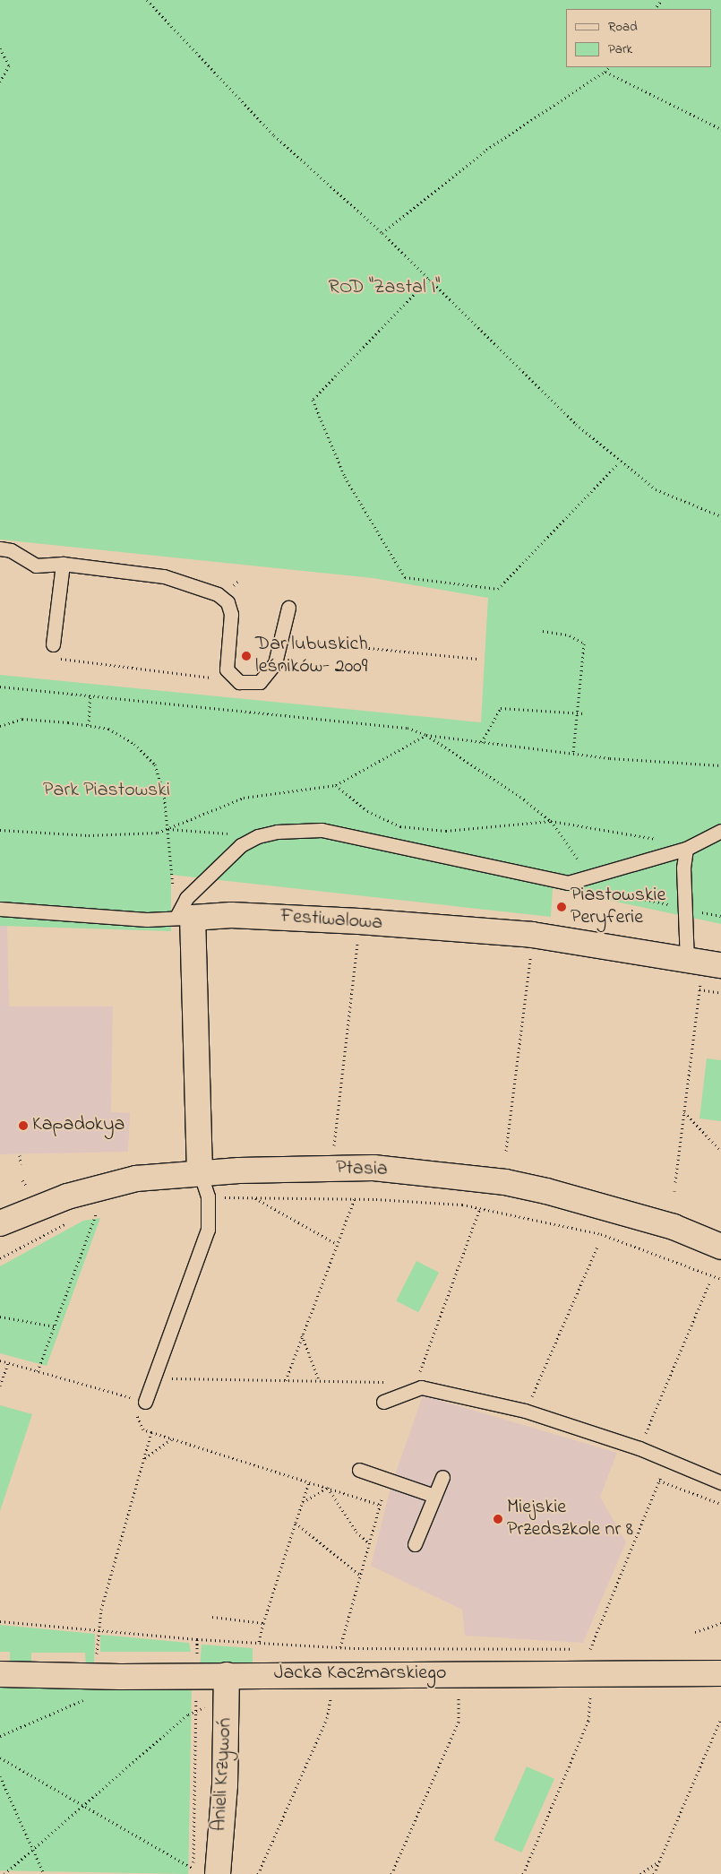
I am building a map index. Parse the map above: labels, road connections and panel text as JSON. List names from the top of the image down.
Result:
{
  "streets": {
    "street": [
      "Festiwalowa",
      "Ptasia",
      "Jacka Kaczmarskiego",
      "Anieli Krzywoń"
    ]
  },
  "crossings": [
    ["Jacka Kaczmarskiego", "Anieli Krzywoń"]
  ],
  "parks": ["ROD \"Zastal I\"", "Park Piastowski"],
  "places": [
    "Dar lubuskich leśników- 2009",
    "Piastowskie Peryferie",
    "Kapadokya",
    "Miejskie Przedszkole nr 8"
  ],
  "legend": ["Road", "Park"]
}
